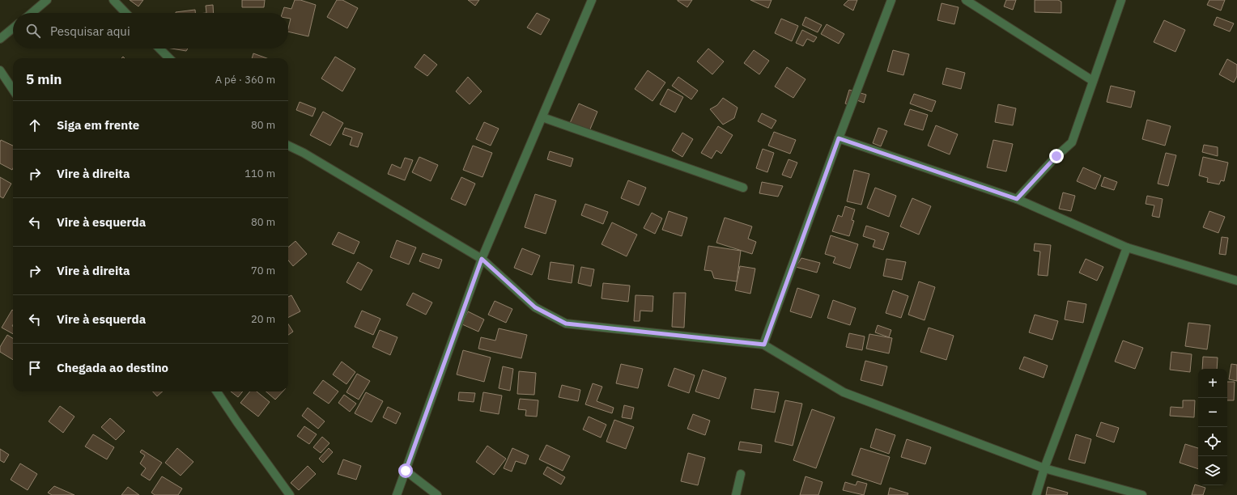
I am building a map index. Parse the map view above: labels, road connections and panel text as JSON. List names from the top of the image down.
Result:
{
  "page": {
    "search": "Pesquisar aqui",
    "heading": ["5 min", "A pé · 360 m"],
    "list": [
      ["Siga em frente", "80 m"],
      ["Vire à direita", "110 m"],
      ["Vire à esquerda", "80 m"],
      ["Vire à direita", "70 m"],
      ["Vire à esquerda", "20 m"],
      "Chegada ao destino"
    ],
    "map_buttons": ["+", "−"]
  }
}
